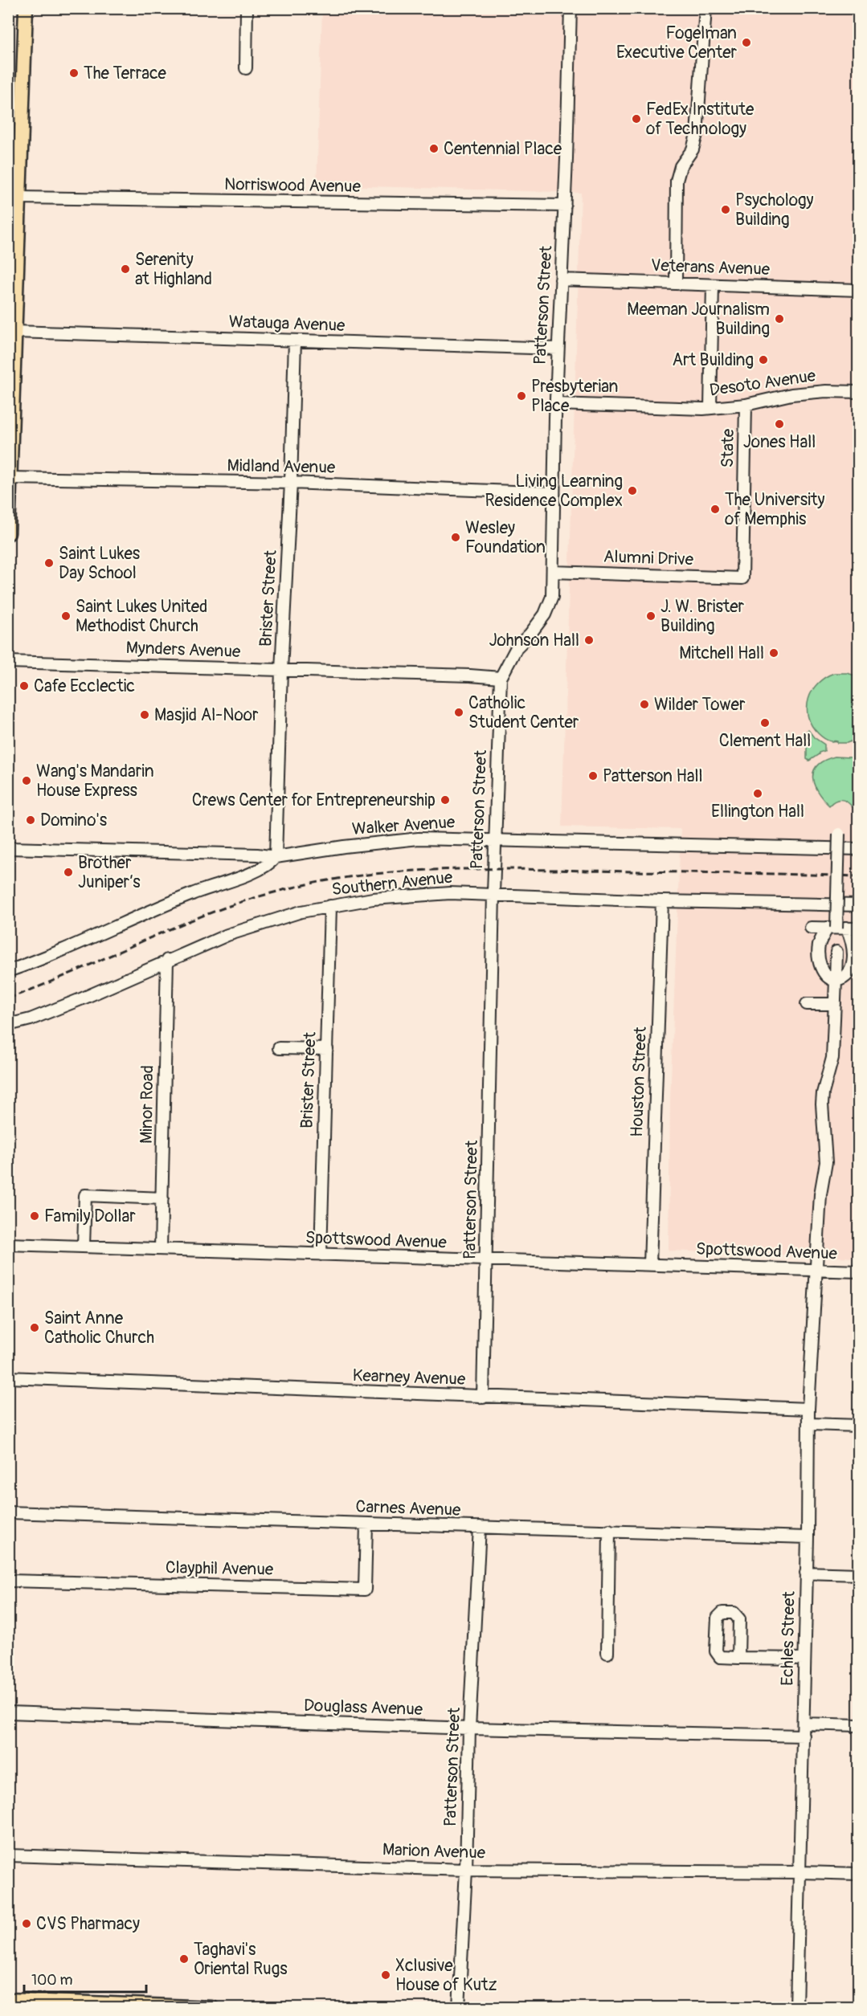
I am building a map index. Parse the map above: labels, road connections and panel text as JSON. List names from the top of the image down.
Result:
{
  "streets": {
    "street": [
      "Norriswood Avenue",
      "Veterans Avenue",
      "Patterson Street",
      "Watauga Avenue",
      "Desoto Avenue",
      "State",
      "Midland Avenue",
      "Alumni Drive",
      "Brister Street",
      "Mynders Avenue",
      "Walker Avenue",
      "Southern Avenue",
      "Houston Street",
      "Minor Road",
      "Spottswood Avenue",
      "Kearney Avenue",
      "Carnes Avenue",
      "Clayphil Avenue",
      "Echles Street",
      "Douglass Avenue",
      "Marion Avenue"
    ]
  },
  "crossings": [
    ["Norriswood Avenue", "Patterson Street"],
    ["Veterans Avenue", "Patterson Street"],
    ["Veterans Avenue", "State"],
    ["Patterson Street", "Watauga Avenue"],
    ["Patterson Street", "Desoto Avenue"],
    ["Patterson Street", "Midland Avenue"],
    ["Patterson Street", "Alumni Drive"],
    ["Patterson Street", "Mynders Avenue"],
    ["Patterson Street", "Walker Avenue"],
    ["Patterson Street", "Southern Avenue"],
    ["Patterson Street", "Spottswood Avenue"],
    ["Patterson Street", "Kearney Avenue"],
    ["Patterson Street", "Carnes Avenue"],
    ["Patterson Street", "Douglass Avenue"],
    ["Patterson Street", "Marion Avenue"],
    ["Watauga Avenue", "Brister Street"],
    ["Desoto Avenue", "State"],
    ["State", "Alumni Drive"],
    ["Midland Avenue", "Brister Street"],
    ["Brister Street", "Mynders Avenue"],
    ["Brister Street", "Walker Avenue"],
    ["Brister Street", "Southern Avenue"],
    ["Brister Street", "Spottswood Avenue"],
    ["Southern Avenue", "Houston Street"],
    ["Southern Avenue", "Minor Road"],
    ["Houston Street", "Spottswood Avenue"],
    ["Minor Road", "Spottswood Avenue"],
    ["Spottswood Avenue", "Echles Street"],
    ["Kearney Avenue", "Echles Street"],
    ["Carnes Avenue", "Clayphil Avenue"],
    ["Carnes Avenue", "Echles Street"],
    ["Echles Street", "Douglass Avenue"],
    ["Echles Street", "Marion Avenue"]
  ],
  "places": [
    "Fogelman Executive Center",
    "The Terrace",
    "FedEx Institute of Technology",
    "Centennial Place",
    "Psychology Building",
    "Serenity at Highland",
    "Meeman Journalism Building",
    "Art Building",
    "Presbyterian Place",
    "Jones Hall",
    "Living Learning Residence Complex",
    "The University of Memphis",
    "Wesley Foundation",
    "Saint Lukes Day School",
    "Saint Lukes United Methodist Church",
    "J. W. Brister Building",
    "Johnson Hall",
    "Mitchell Hall",
    "Cafe Ecclectic",
    "Wilder Tower",
    "Catholic Student Center",
    "Masjid Al-Noor",
    "Clement Hall",
    "Patterson Hall",
    "Wang's Mandarin House Express",
    "Ellington Hall",
    "Crews Center for Entrepreneurship",
    "Domino's",
    "Brother Juniper’s",
    "Family Dollar",
    "Saint Anne Catholic Church",
    "CVS Pharmacy",
    "Taghavi's Oriental Rugs",
    "Xclusive House of Kutz"
  ],
  "scale_bar": "100 m"
}
